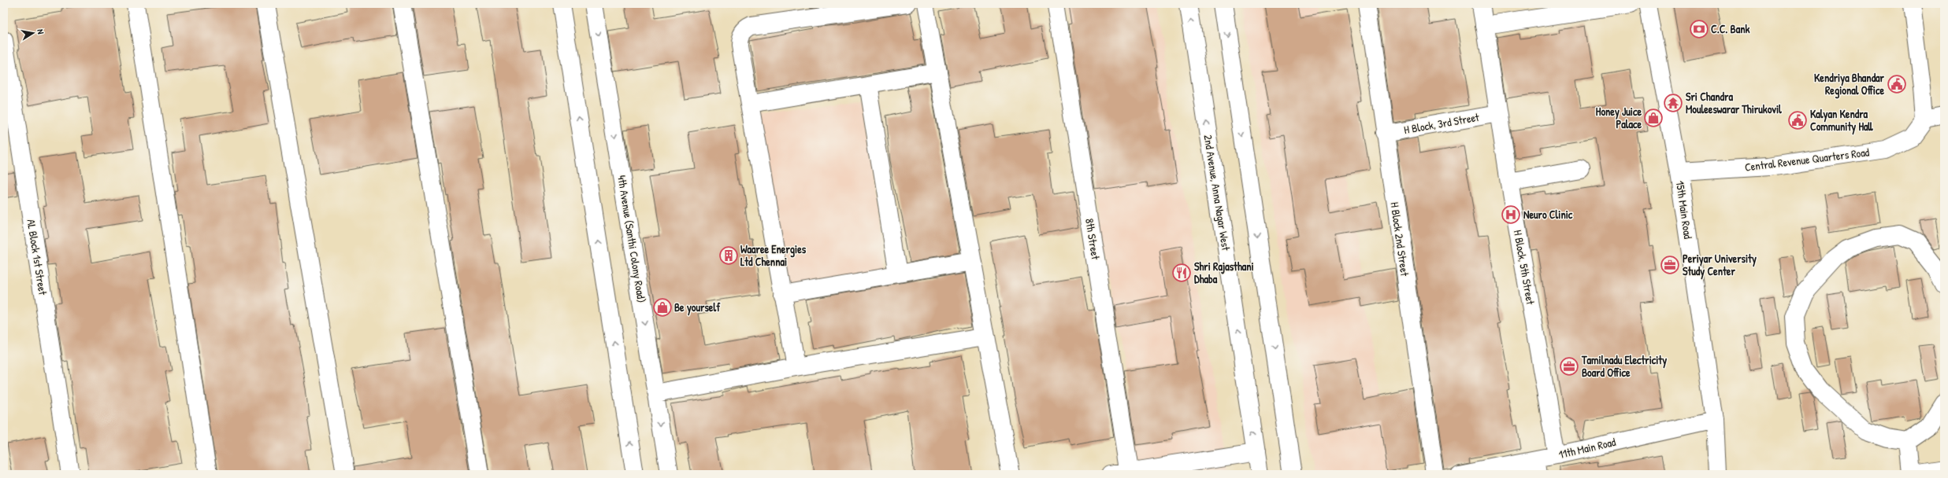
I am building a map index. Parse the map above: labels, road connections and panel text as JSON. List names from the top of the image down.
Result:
{
  "streets": {
    "street": [
      "H Block, 3rd Street",
      "Central Revenue Quarters Road",
      "2nd Avenue, Anna Nagar West",
      "15th Main Road",
      "4th Avenue (Santhi Colony Road)",
      "8th Street",
      "H Block 2nd Street",
      "AL Block 1st Street",
      "H Block, 5th Street",
      "11th Main Road"
    ]
  },
  "crossings": [
    ["H Block, 3rd Street", "H Block 2nd Street"],
    ["H Block, 3rd Street", "H Block, 5th Street"],
    ["Central Revenue Quarters Road", "15th Main Road"],
    ["15th Main Road", "11th Main Road"],
    ["H Block, 5th Street", "11th Main Road"]
  ],
  "places": {
    "bank": ["C.C. Bank"],
    "public building": ["Kendriya Bhandar Regional Office", "Kalyan Kendra Community Hall"],
    "temple": ["Sri Chandra Mouleeswarar Thirukovil"],
    "shop": ["Honey Juice Palace", "Be yourself"],
    "hospital": ["Neuro Clinic"],
    "building": ["Waaree Energies Ltd Chennai"],
    "office": ["Periyar University Study Center", "Tamilnadu Electricity Board Office"],
    "restaurant": ["Shri Rajasthani Dhaba"]
  },
  "north": "right"
}
